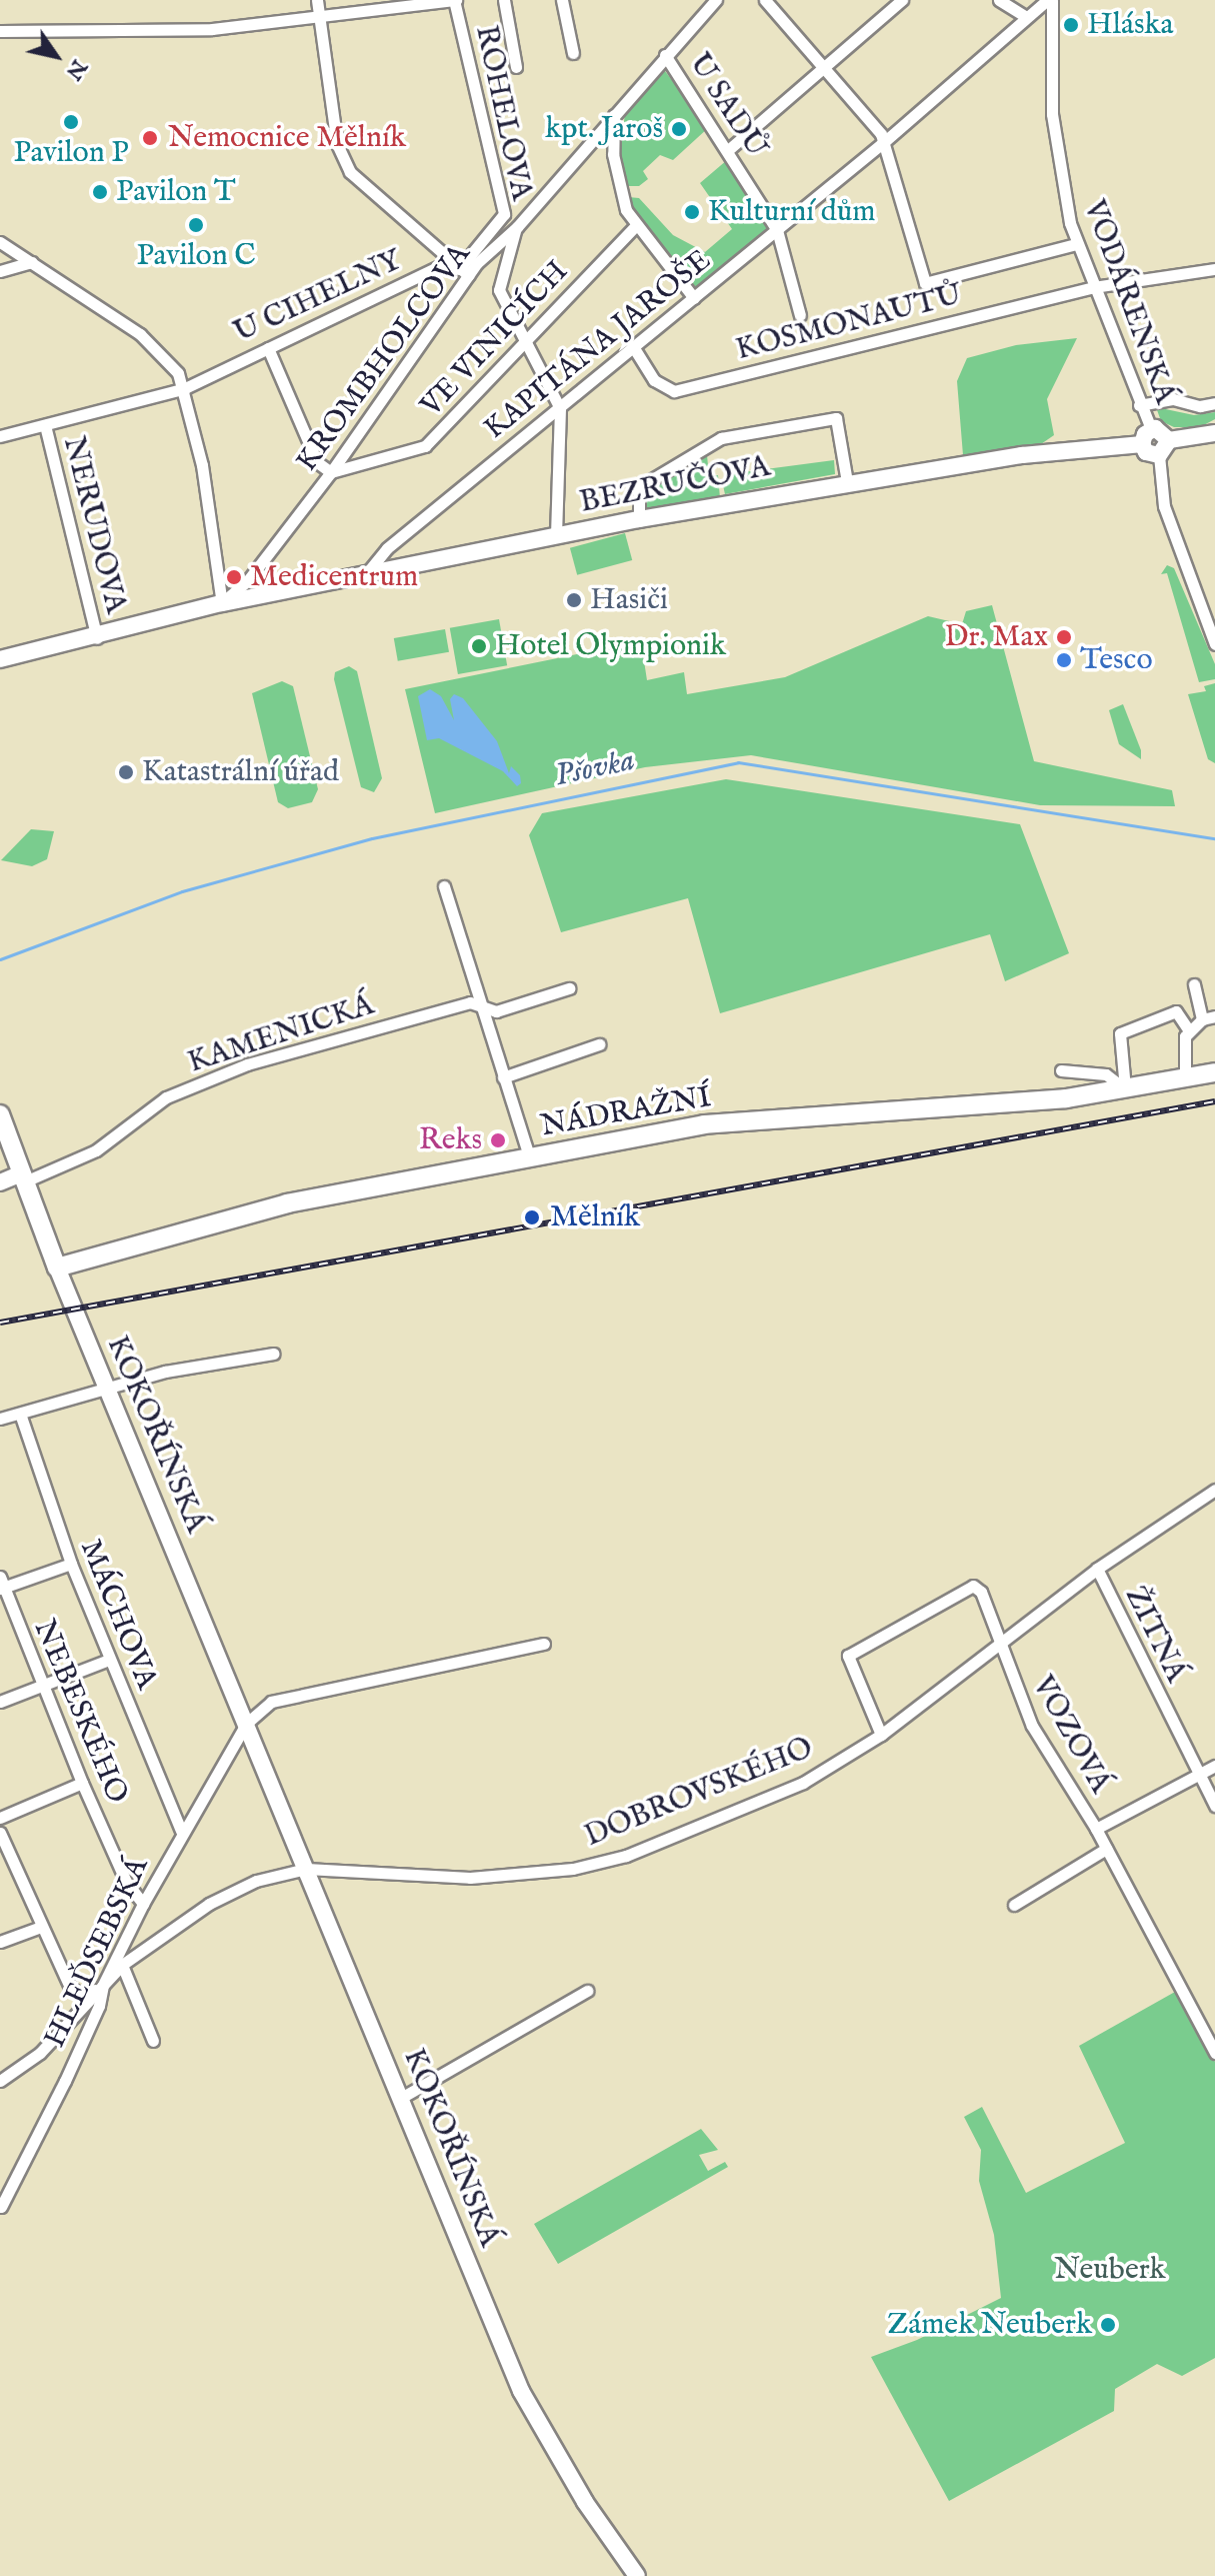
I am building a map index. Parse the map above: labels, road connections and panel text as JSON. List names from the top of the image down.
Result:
{
  "streets": {
    "main road": ["BEZRUČOVA", "NÁDRAŽNÍ", "KOKOŘÍNSKÁ"],
    "street": [
      "U SADŮ",
      "ROHELOVA",
      "U CIHELNY",
      "VODÁRENSKÁ",
      "KOSMONAUTŮ",
      "VE VINICÍCH",
      "KAPITÁNA JAROŠE",
      "KROMBHOLCOVA",
      "NERUDOVA",
      "KAMENICKÁ",
      "MÁCHOVA",
      "ŽITNÁ",
      "NEBESKÉHO",
      "VOZOVÁ",
      "DOBROVSKÉHO",
      "HLEĎSEBSKÁ"
    ]
  },
  "crossings": [
    ["U SADŮ", "KAPITÁNA JAROŠE"],
    ["U SADŮ", "KROMBHOLCOVA"],
    ["ROHELOVA", "U CIHELNY"],
    ["ROHELOVA", "KROMBHOLCOVA"],
    ["U CIHELNY", "KROMBHOLCOVA"],
    ["U CIHELNY", "NERUDOVA"],
    ["VODÁRENSKÁ", "KOSMONAUTŮ"],
    ["VODÁRENSKÁ", "KAPITÁNA JAROŠE"],
    ["VODÁRENSKÁ", "BEZRUČOVA"],
    ["KOSMONAUTŮ", "KAPITÁNA JAROŠE"],
    ["VE VINICÍCH", "KROMBHOLCOVA"],
    ["KAPITÁNA JAROŠE", "BEZRUČOVA"],
    ["KROMBHOLCOVA", "BEZRUČOVA"],
    ["BEZRUČOVA", "NERUDOVA"],
    ["KAMENICKÁ", "KOKOŘÍNSKÁ"],
    ["NÁDRAŽNÍ", "KOKOŘÍNSKÁ"],
    ["KOKOŘÍNSKÁ", "DOBROVSKÉHO"],
    ["KOKOŘÍNSKÁ", "HLEĎSEBSKÁ"],
    ["MÁCHOVA", "HLEĎSEBSKÁ"],
    ["ŽITNÁ", "DOBROVSKÉHO"],
    ["NEBESKÉHO", "HLEĎSEBSKÁ"],
    ["VOZOVÁ", "DOBROVSKÉHO"],
    ["DOBROVSKÉHO", "HLEĎSEBSKÁ"]
  ],
  "water": ["Pšovka"],
  "parks": ["Neuberk"],
  "places": [
    "Hláska",
    "Pavilon P",
    "kpt. Jaroš",
    "Nemocnice Mělník",
    "Pavilon T",
    "Kulturní dům",
    "Pavilon C",
    "Medicentrum",
    "Hasiči",
    "Dr. Max",
    "Hotel Olympionik",
    "Tesco",
    "Katastrální úřad",
    "Reks",
    "Mělník",
    "Zámek Neuberk"
  ],
  "north": "bottom right"
}
